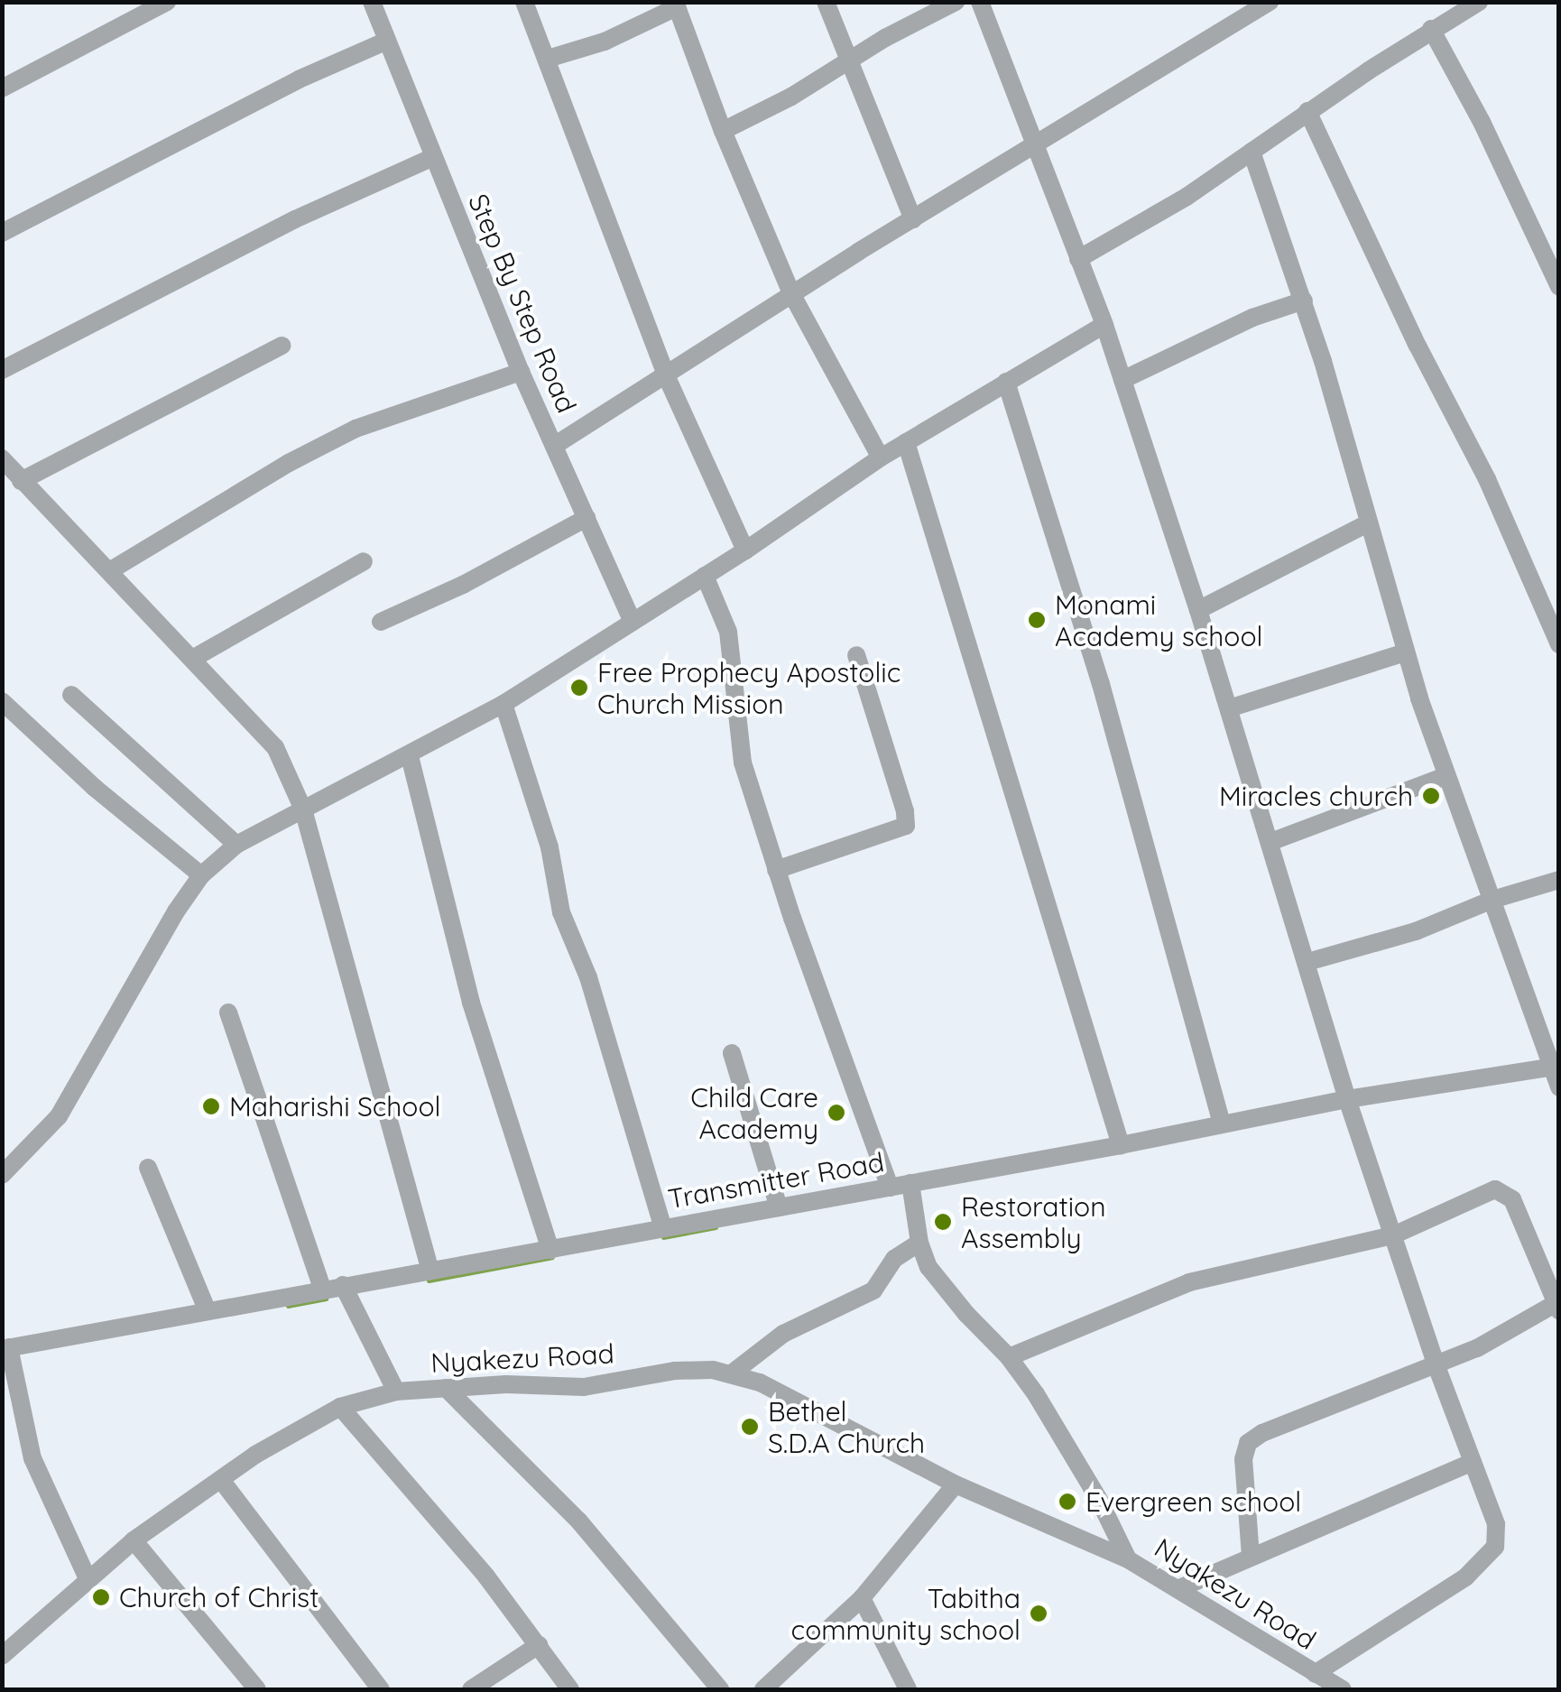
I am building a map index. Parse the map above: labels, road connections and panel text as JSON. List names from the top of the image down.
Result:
{
  "streets": {
    "street": ["Step By Step Road", "Transmitter Road", "Nyakezu Road"]
  },
  "places": [
    "Monami Academy school",
    "Free Prophecy Apostolic Church Mission",
    "Miracles church",
    "Maharishi School",
    "Child Care Academy",
    "Restoration Assembly",
    "Bethel S.D.A Church",
    "Evergreen school",
    "Church of Christ",
    "Tabitha community school"
  ]
}
